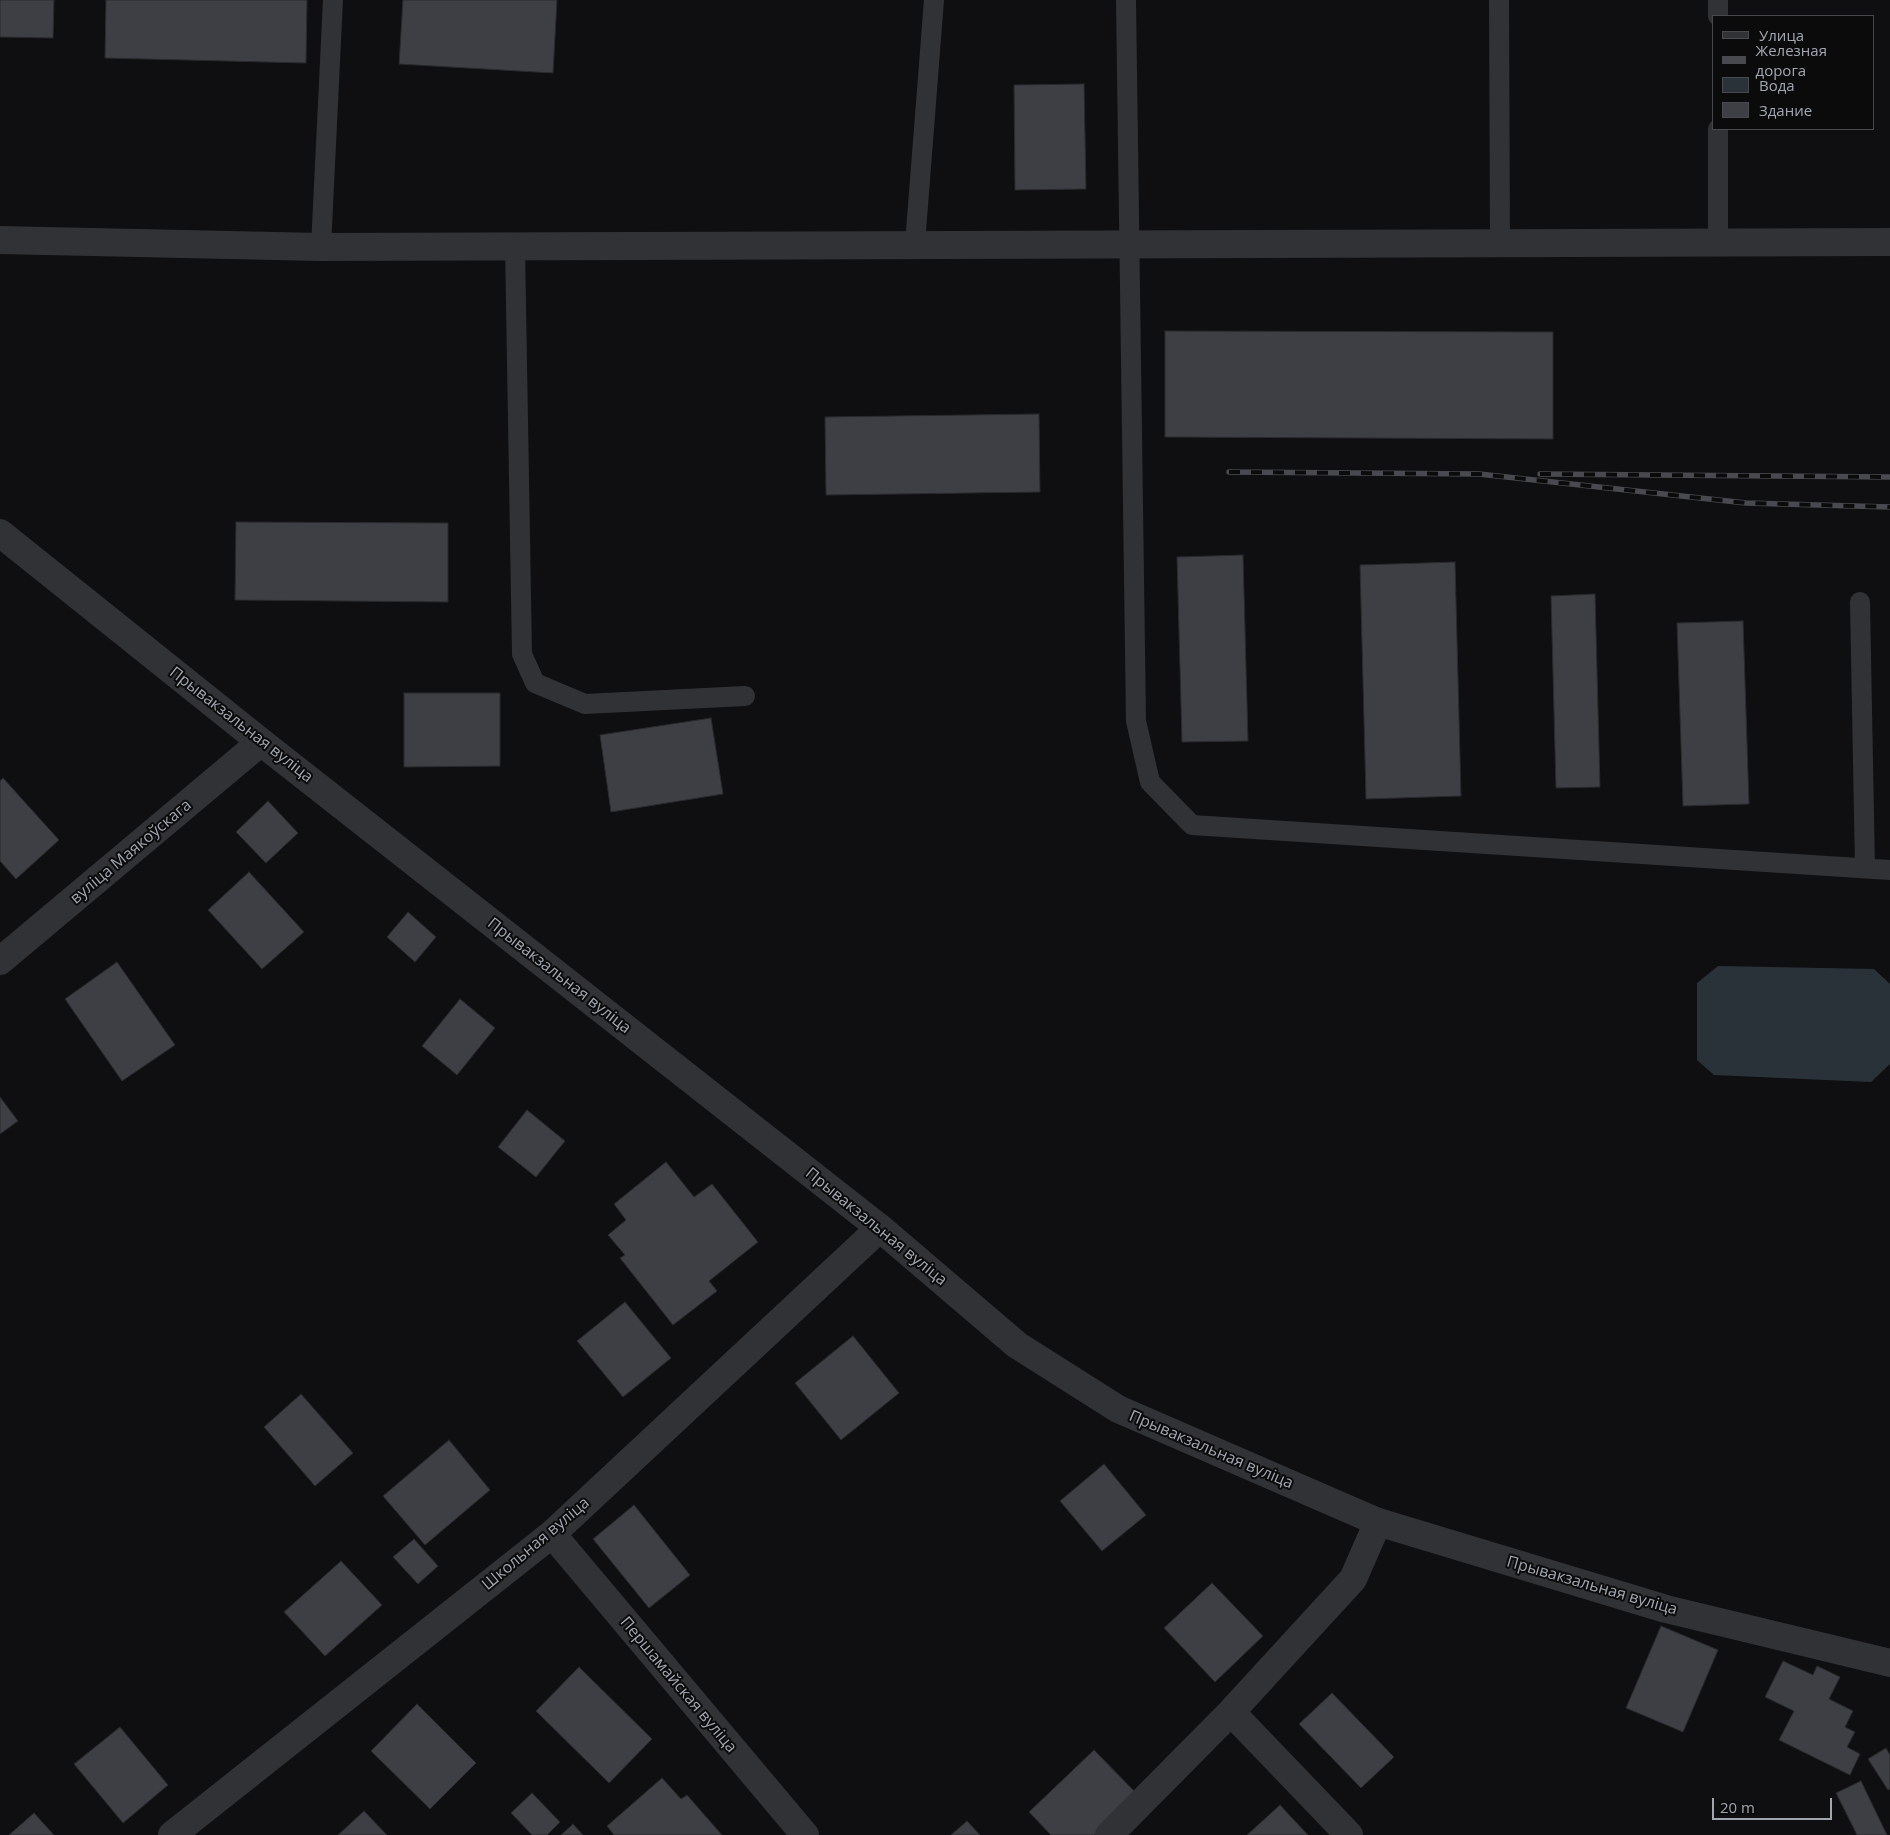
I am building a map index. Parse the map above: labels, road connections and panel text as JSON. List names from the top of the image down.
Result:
{
  "streets": {
    "street": [
      "Прывакзальная вуліца",
      "вуліца Маякоўскага",
      "Школьная вуліца",
      "Першамайская вуліца"
    ]
  },
  "crossings": [
    ["Прывакзальная вуліца", "вуліца Маякоўскага"],
    ["Прывакзальная вуліца", "Школьная вуліца"],
    ["Школьная вуліца", "Першамайская вуліца"]
  ],
  "legend": [
    "Улица",
    "Железная дорога",
    "Вода",
    "Здание"
  ],
  "scale_bar": "20 m"
}
